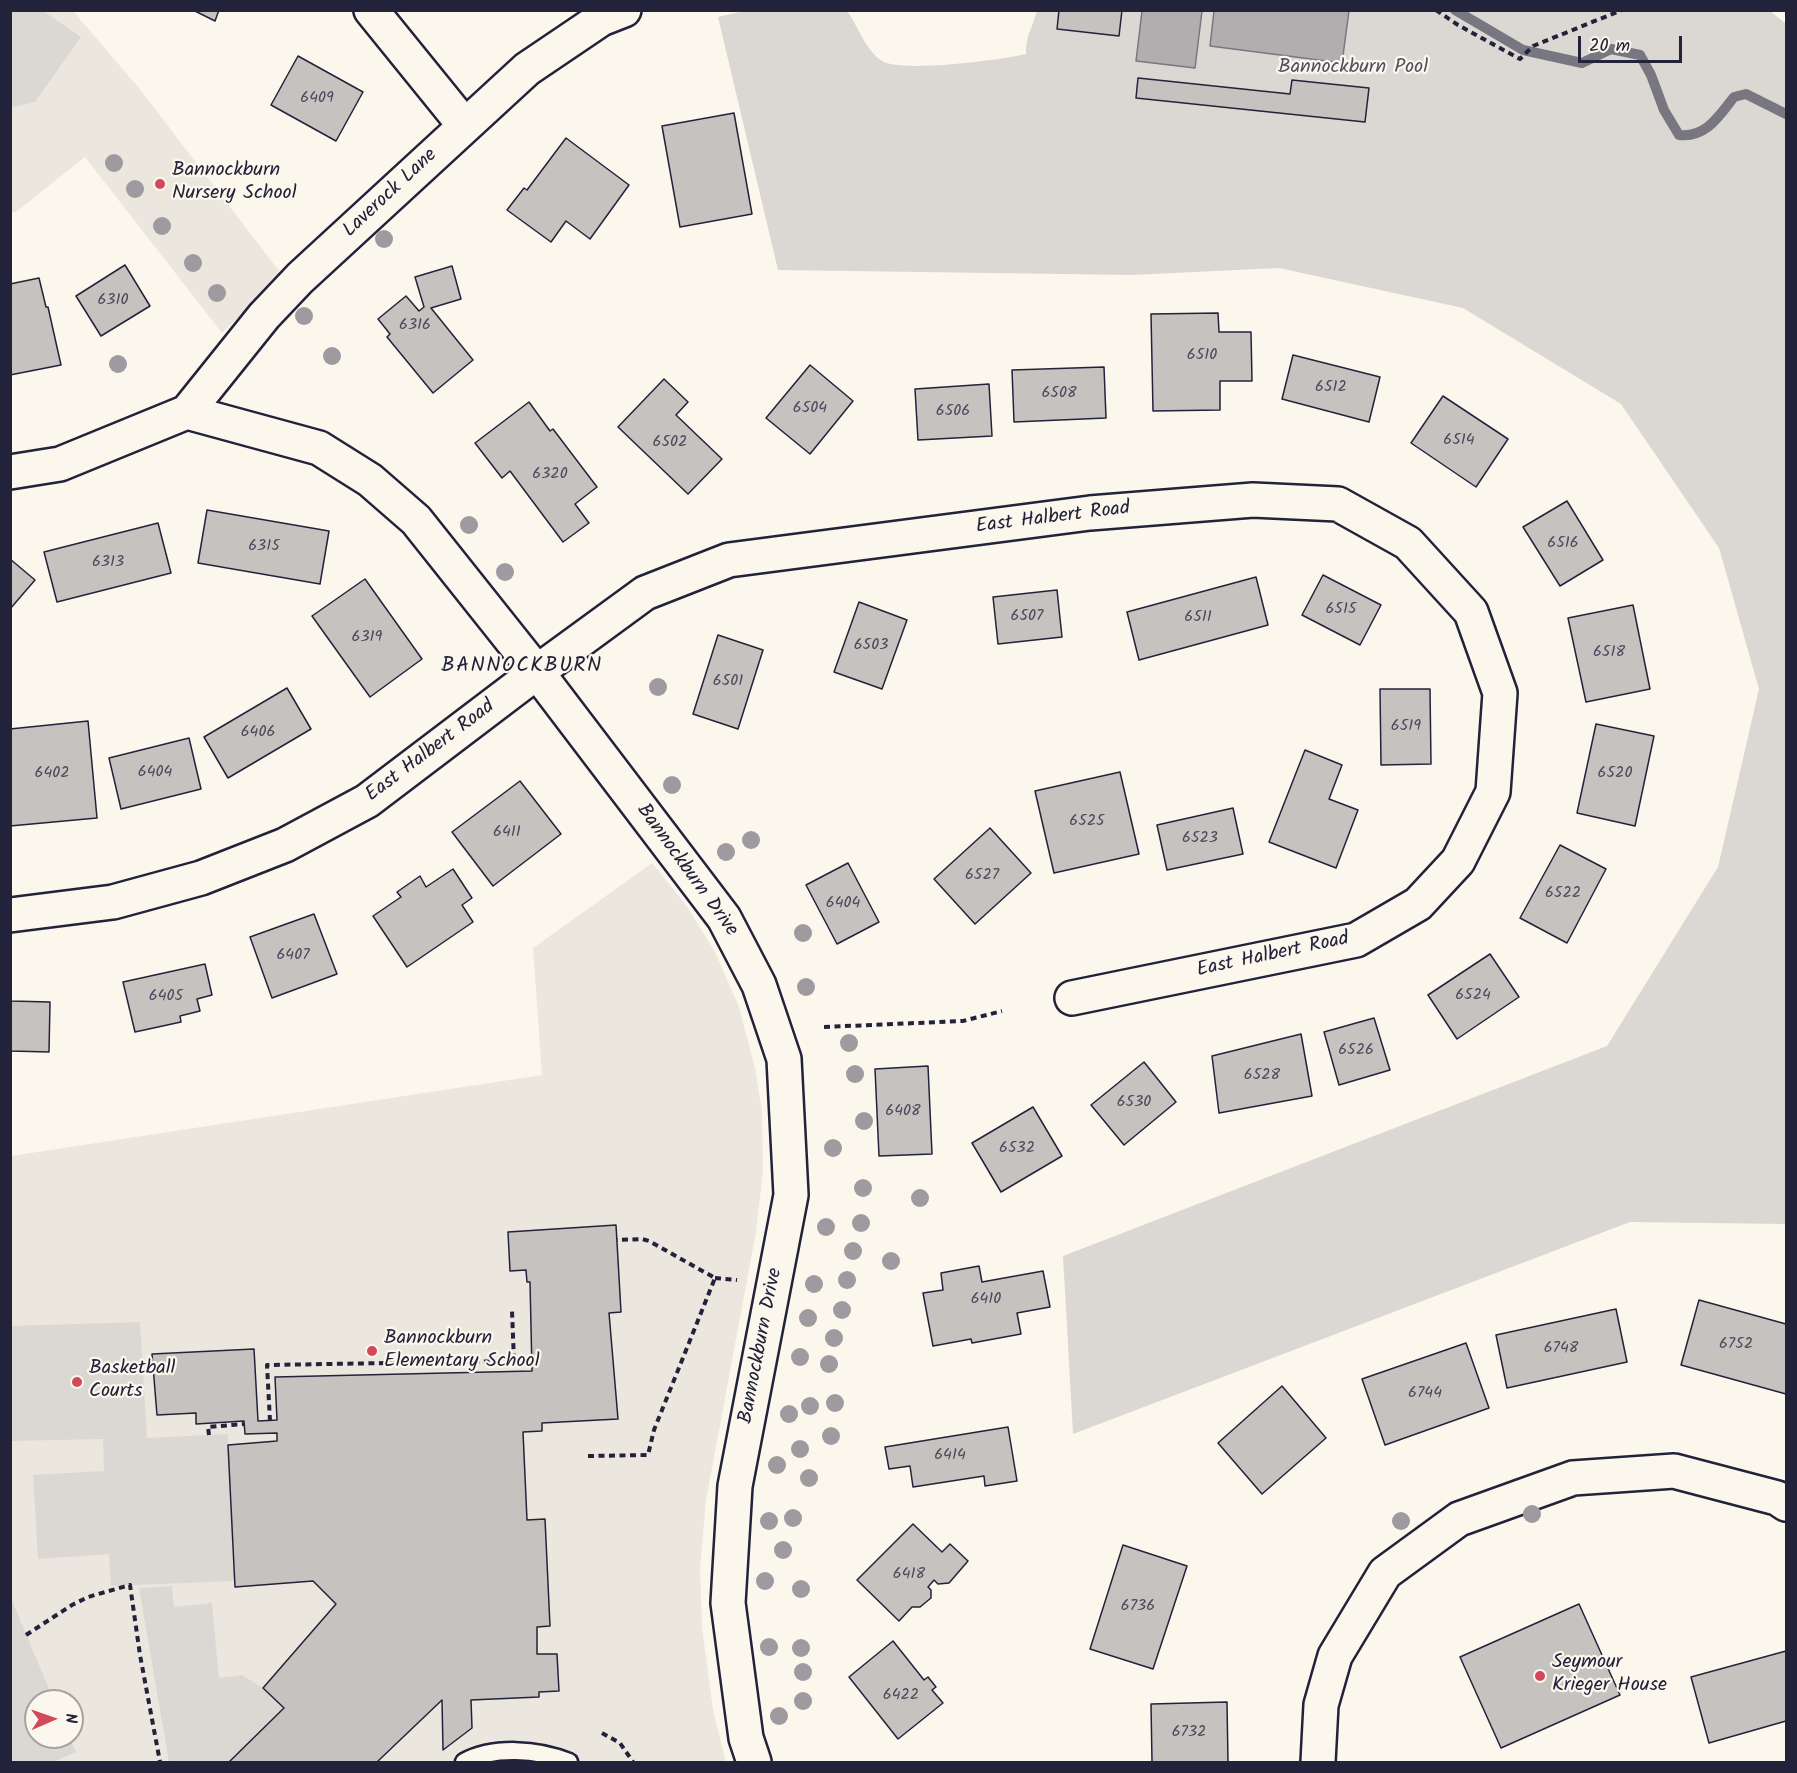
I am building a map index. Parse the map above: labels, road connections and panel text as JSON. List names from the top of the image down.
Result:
{
  "streets": {
    "street": ["Laverock Lane", "East Halbert Road", "Bannockburn Drive"]
  },
  "crossings": [
    ["Laverock Lane", "Bannockburn Drive"],
    ["East Halbert Road", "Bannockburn Drive"]
  ],
  "districts": ["BANNOCKBURN"],
  "parks": ["Bannockburn Pool"],
  "places": [
    "Bannockburn Nursery School",
    "Bannockburn Elementary School",
    "Basketball Courts",
    "Seymour Krieger House"
  ],
  "house_numbers": [
    "6409",
    "6310",
    "6316",
    "6510",
    "6512",
    "6508",
    "6504",
    "6506",
    "6514",
    "6502",
    "6320",
    "6516",
    "6315",
    "6313",
    "6515",
    "6507",
    "6511",
    "6319",
    "6503",
    "6518",
    "6501",
    "6519",
    "6406",
    "6404",
    "6402",
    "6520",
    "6525",
    "6411",
    "6523",
    "6527",
    "6522",
    "6404",
    "6407",
    "6524",
    "6405",
    "6526",
    "6528",
    "6530",
    "6408",
    "6532",
    "6410",
    "6752",
    "6748",
    "6744",
    "6414",
    "6418",
    "6736",
    "6422",
    "6732"
  ],
  "scale_bar": "20 m",
  "north": "right"
}
